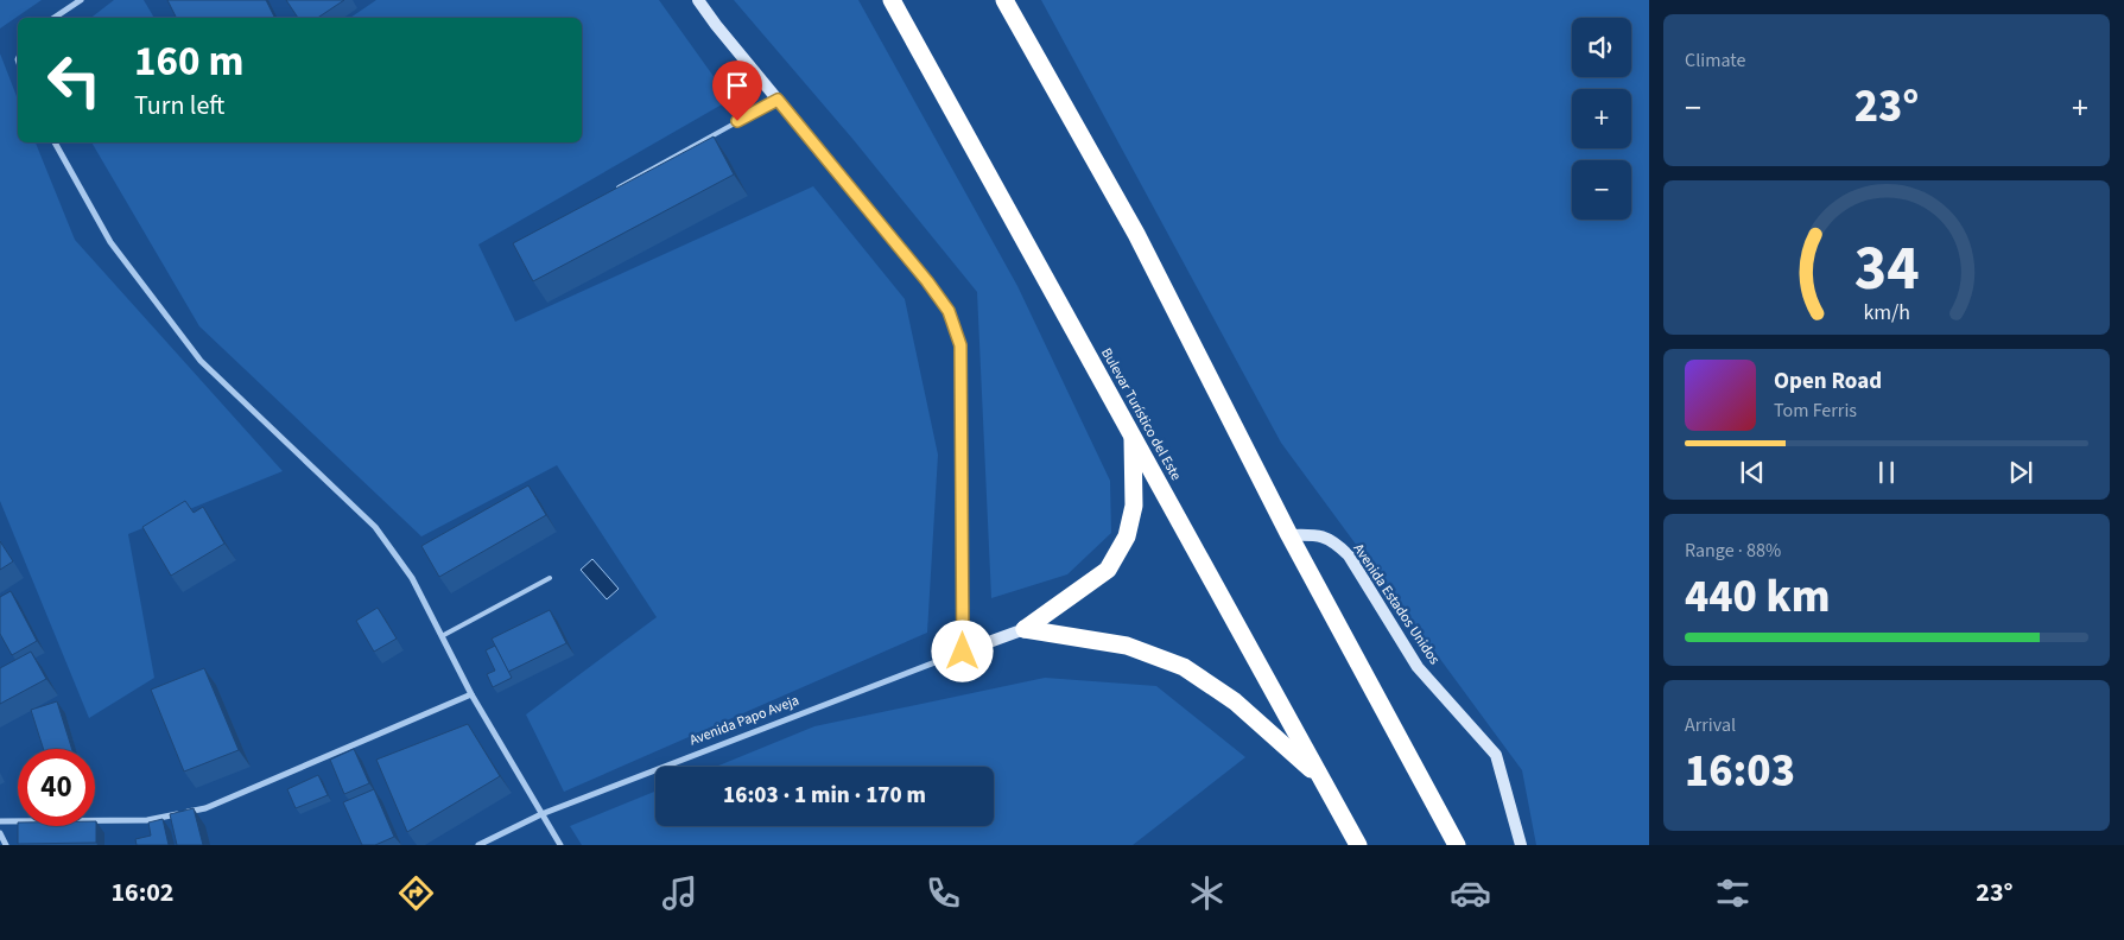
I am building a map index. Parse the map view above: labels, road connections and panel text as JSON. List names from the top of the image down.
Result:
{
  "streets": {
    "highway": ["Bulevar Turístico del Este"],
    "street": ["Avenida Estados Unidos", "Avenida Papo Aveja"]
  },
  "page": {
    "tile": [
      "Climate",
      ["Range · 88%", "440 km"],
      ["Arrival", "16:03"]
    ],
    "map_buttons": ["+", "−"],
    "turn": ["160 m", "Turn left"],
    "heat": ["−", "23°", "+"],
    "song": ["Open Road", "Tom Ferris"],
    "limit": "40",
    "trip": "16:03 · 1 min · 170 m",
    "tabs": ["16:02", "23°"],
    "gauge": ["34", "km/h"]
  }
}
